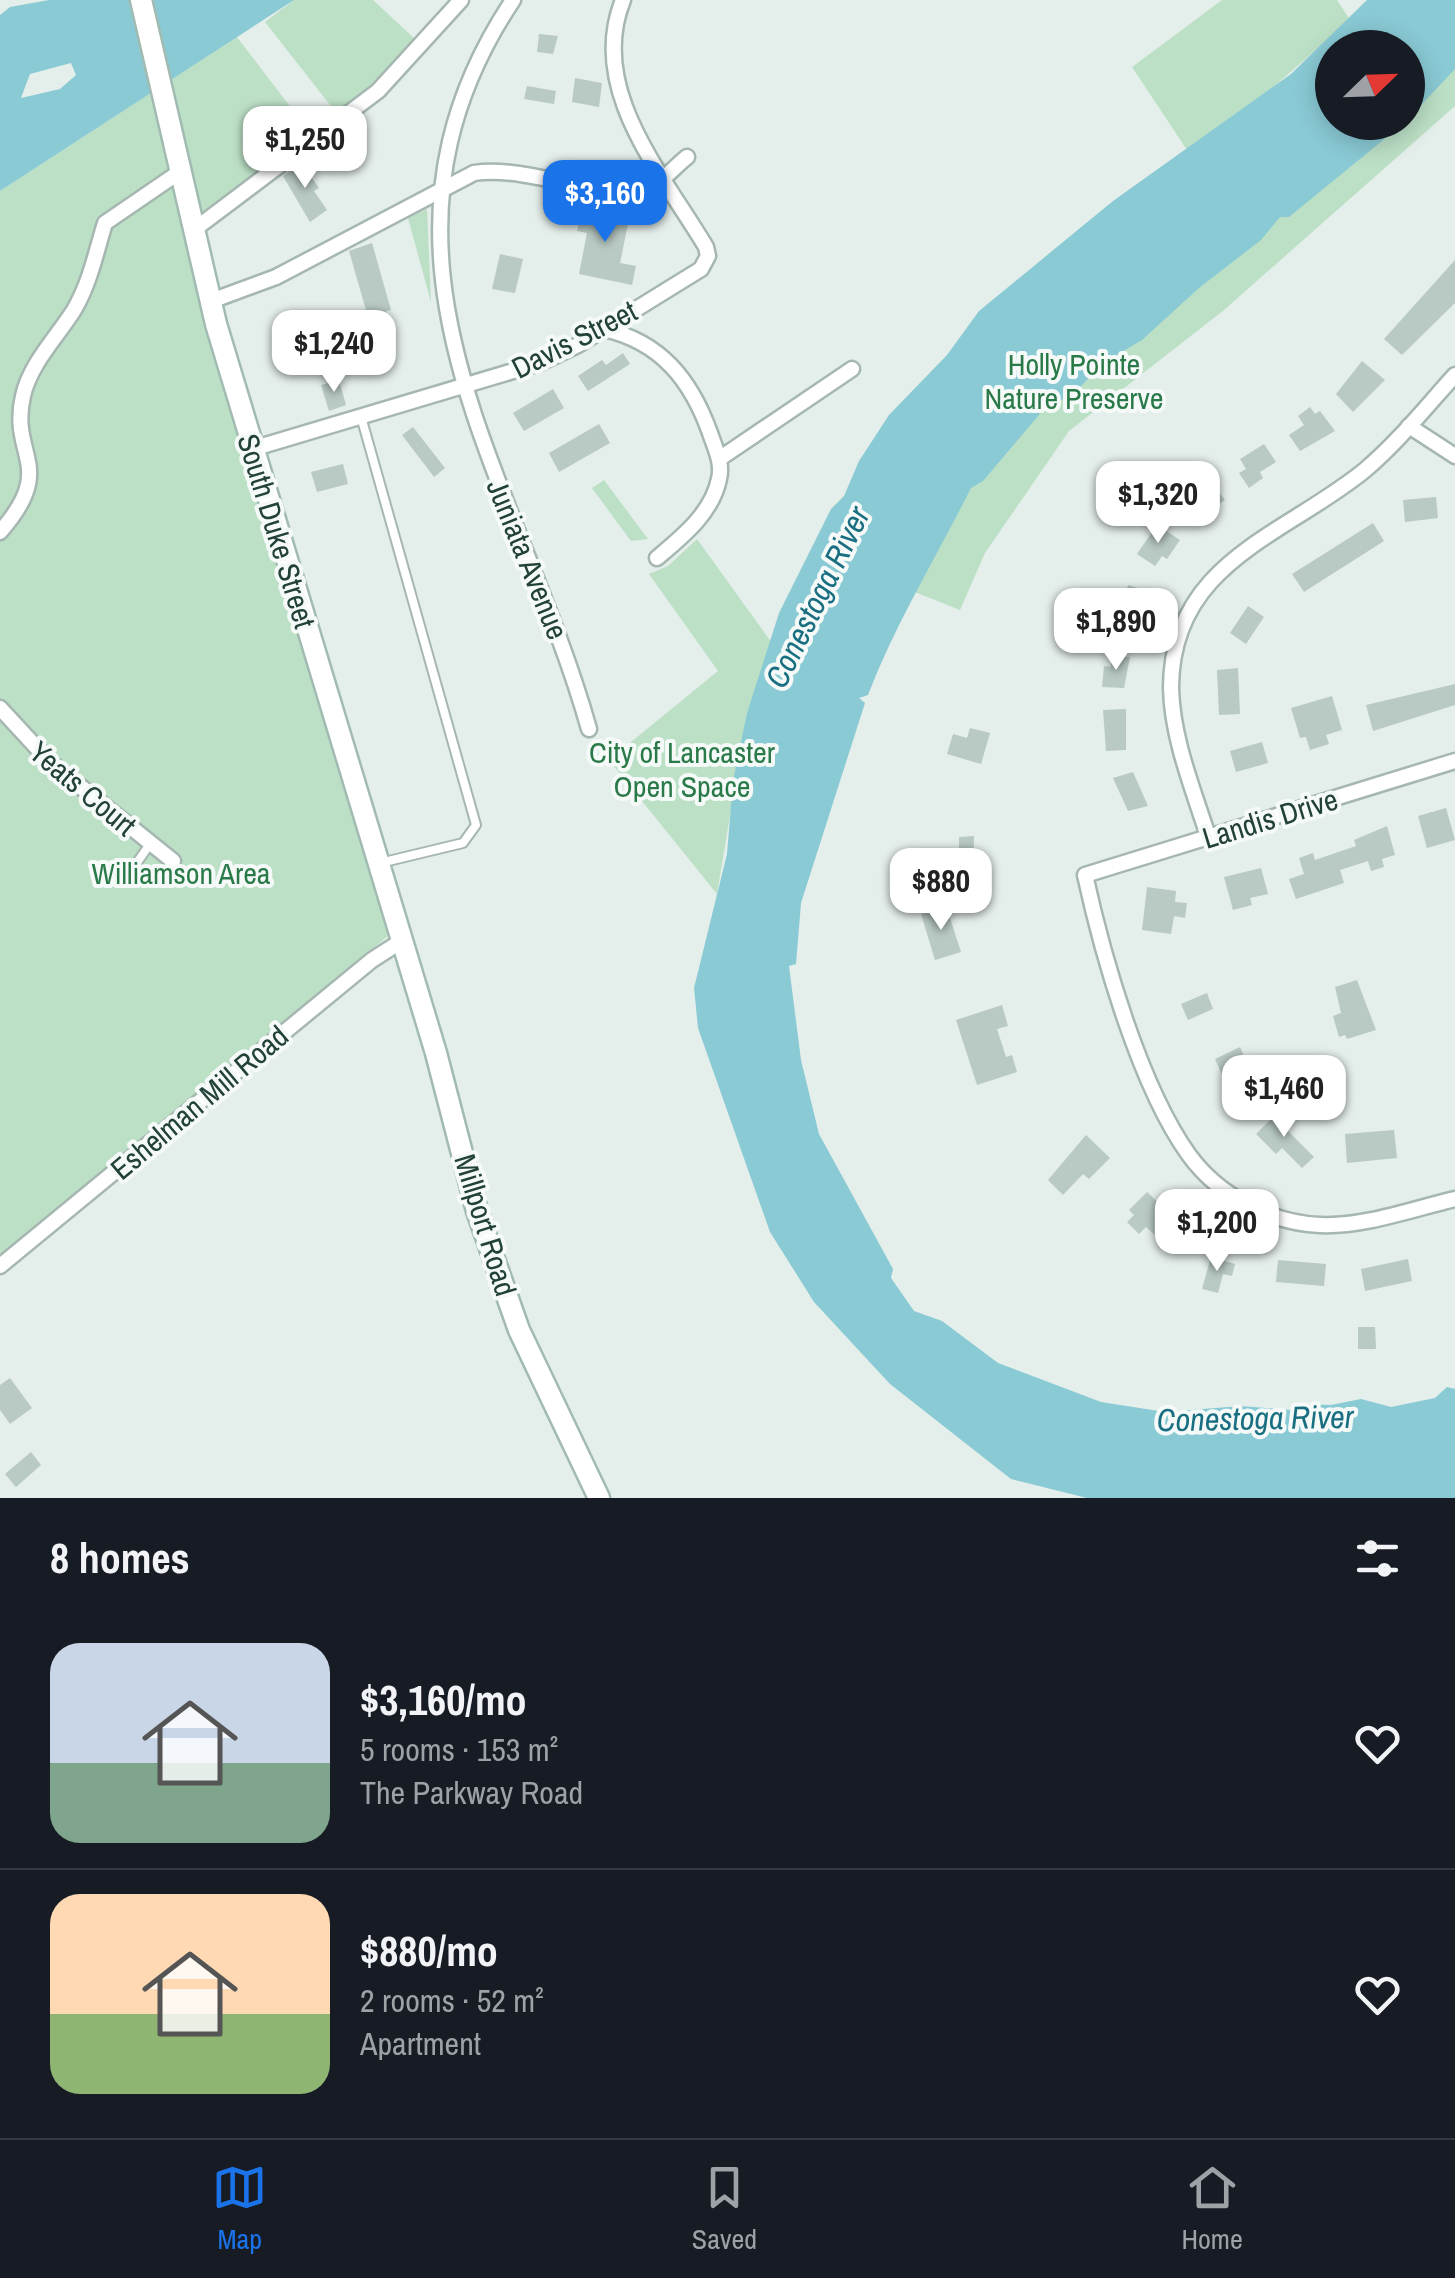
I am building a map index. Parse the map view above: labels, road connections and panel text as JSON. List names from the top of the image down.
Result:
{
  "streets": {
    "main road": ["South Duke Street", "Millport Road"],
    "street": [
      "Davis Street",
      "Juniata Avenue",
      "Yeats Court",
      "Landis Drive",
      "Eshelman Mill Road"
    ]
  },
  "crossings": [
    ["Davis Street", "South Duke Street"],
    ["Davis Street", "Juniata Avenue"],
    ["South Duke Street", "Eshelman Mill Road"],
    ["South Duke Street", "Millport Road"],
    ["Eshelman Mill Road", "Millport Road"]
  ],
  "water": ["Conestoga River"],
  "parks": ["Holly Pointe Nature Preserve", "City of Lancaster Open Space", "Williamson Area"],
  "north": "top right",
  "page": {
    "price": [
      "$1,250",
      "$3,160",
      "$1,240",
      "$1,320",
      "$1,890",
      "$880",
      "$1,460",
      "$1,200"
    ],
    "heading": "8 homes",
    "list": [
      {
        "name": "$3,160/mo",
        "note": "5 rooms · 153 m² · The Parkway Road"
      },
      {
        "name": "$880/mo",
        "note": "2 rooms · 52 m² · Apartment"
      }
    ],
    "tabs": ["Map", "Saved", "Home"]
  }
}
